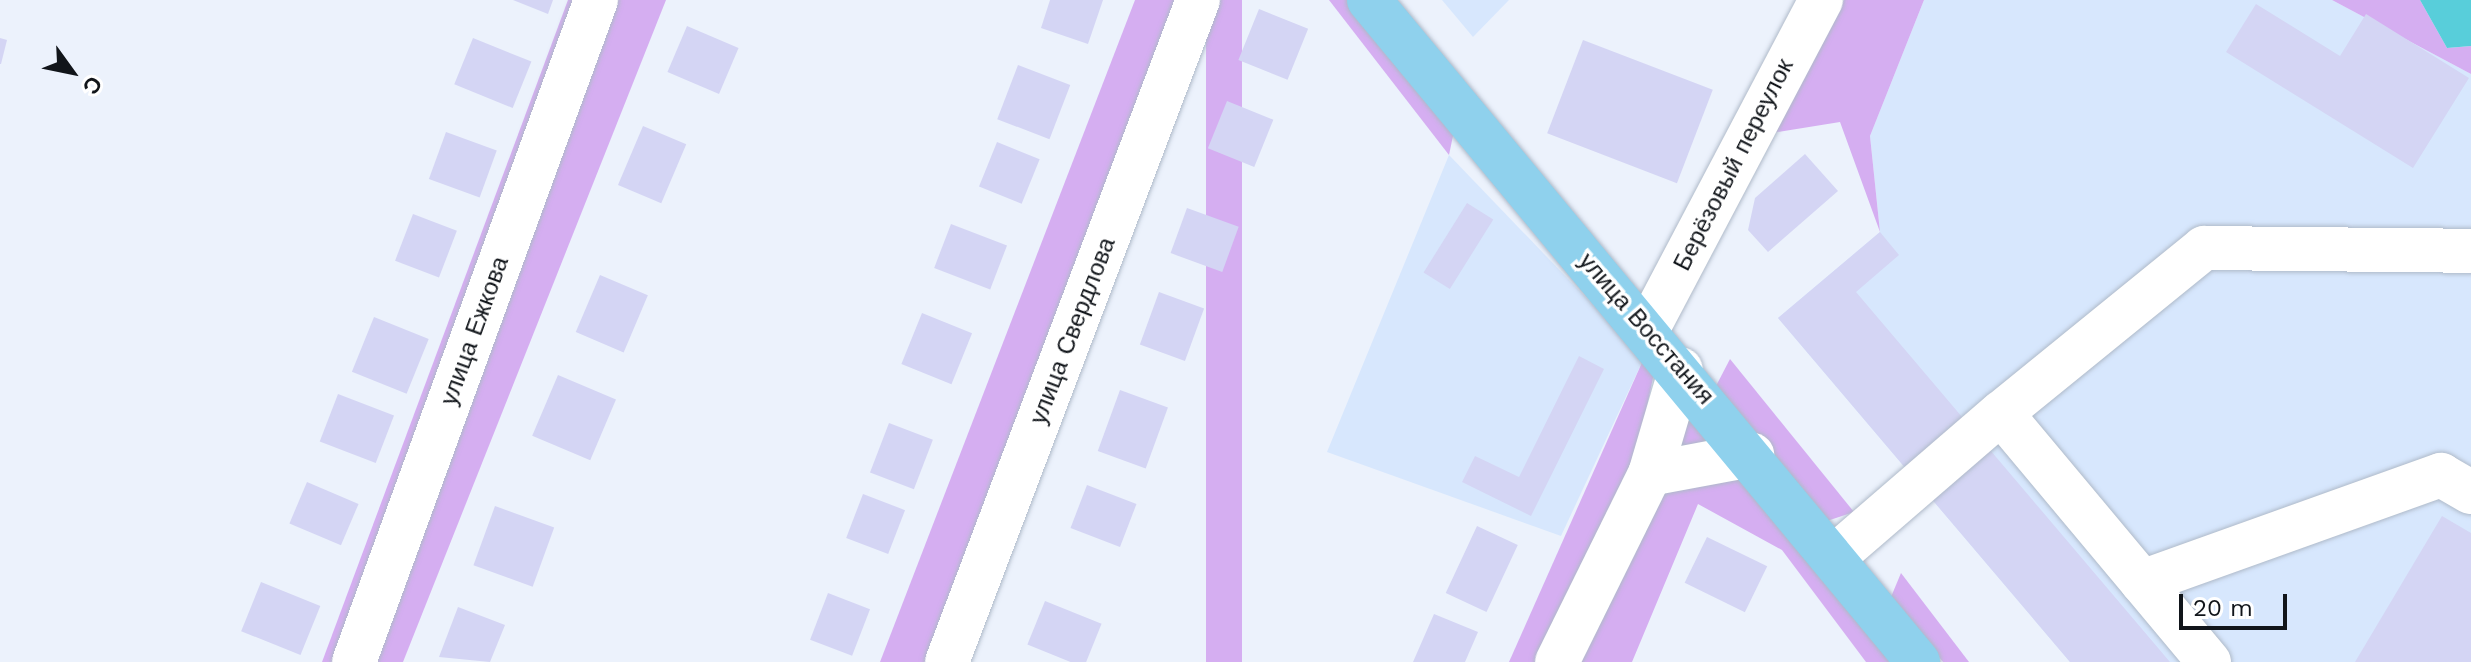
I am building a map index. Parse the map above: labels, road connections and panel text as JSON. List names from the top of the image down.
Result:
{
  "streets": {
    "main road": ["улица Восстания"],
    "street": ["Берёзовый переулок", "улица Ежкова", "улица Свердлова"]
  },
  "crossings": [
    ["Берёзовый переулок", "улица Восстания"]
  ],
  "scale_bar": "20 m",
  "north": "bottom right"
}
